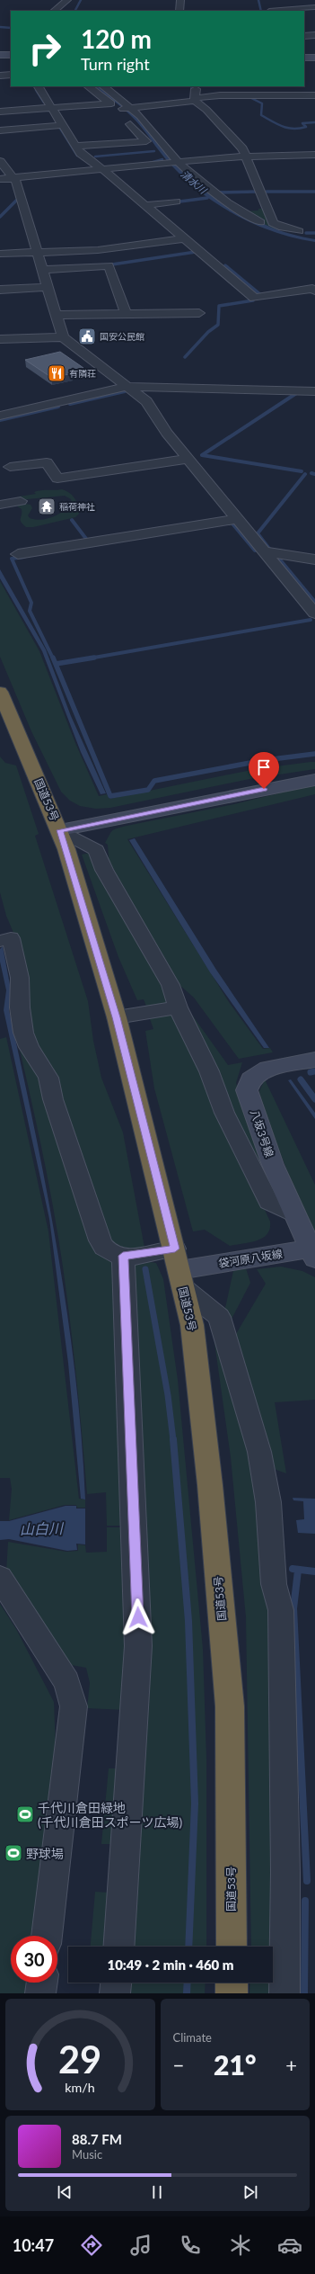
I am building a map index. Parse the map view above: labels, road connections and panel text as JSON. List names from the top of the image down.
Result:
{
  "streets": {
    "highway": ["国道53号"],
    "main road": ["八坂3号線", "袋河原八坂線"]
  },
  "crossings": [
    ["国道53号", "袋河原八坂線"],
    ["八坂3号線", "袋河原八坂線"]
  ],
  "water": ["清水川", "山白川"],
  "places": {
    "public building": ["国安公民館"],
    "restaurant": ["有隣荘"],
    "temple": ["稲荷神社"],
    "sports": ["千代川倉田緑地 (千代川倉田スポーツ広場)", "野球場"]
  },
  "page": {
    "turn": ["120 m", "Turn right"],
    "limit": "30",
    "trip": "10:49 · 2 min · 460 m",
    "tile": "Climate",
    "heat": ["−", "21°", "+"],
    "song": ["88.7 FM", "Music"],
    "tabs": "10:47",
    "gauge": ["29", "km/h"]
  }
}
